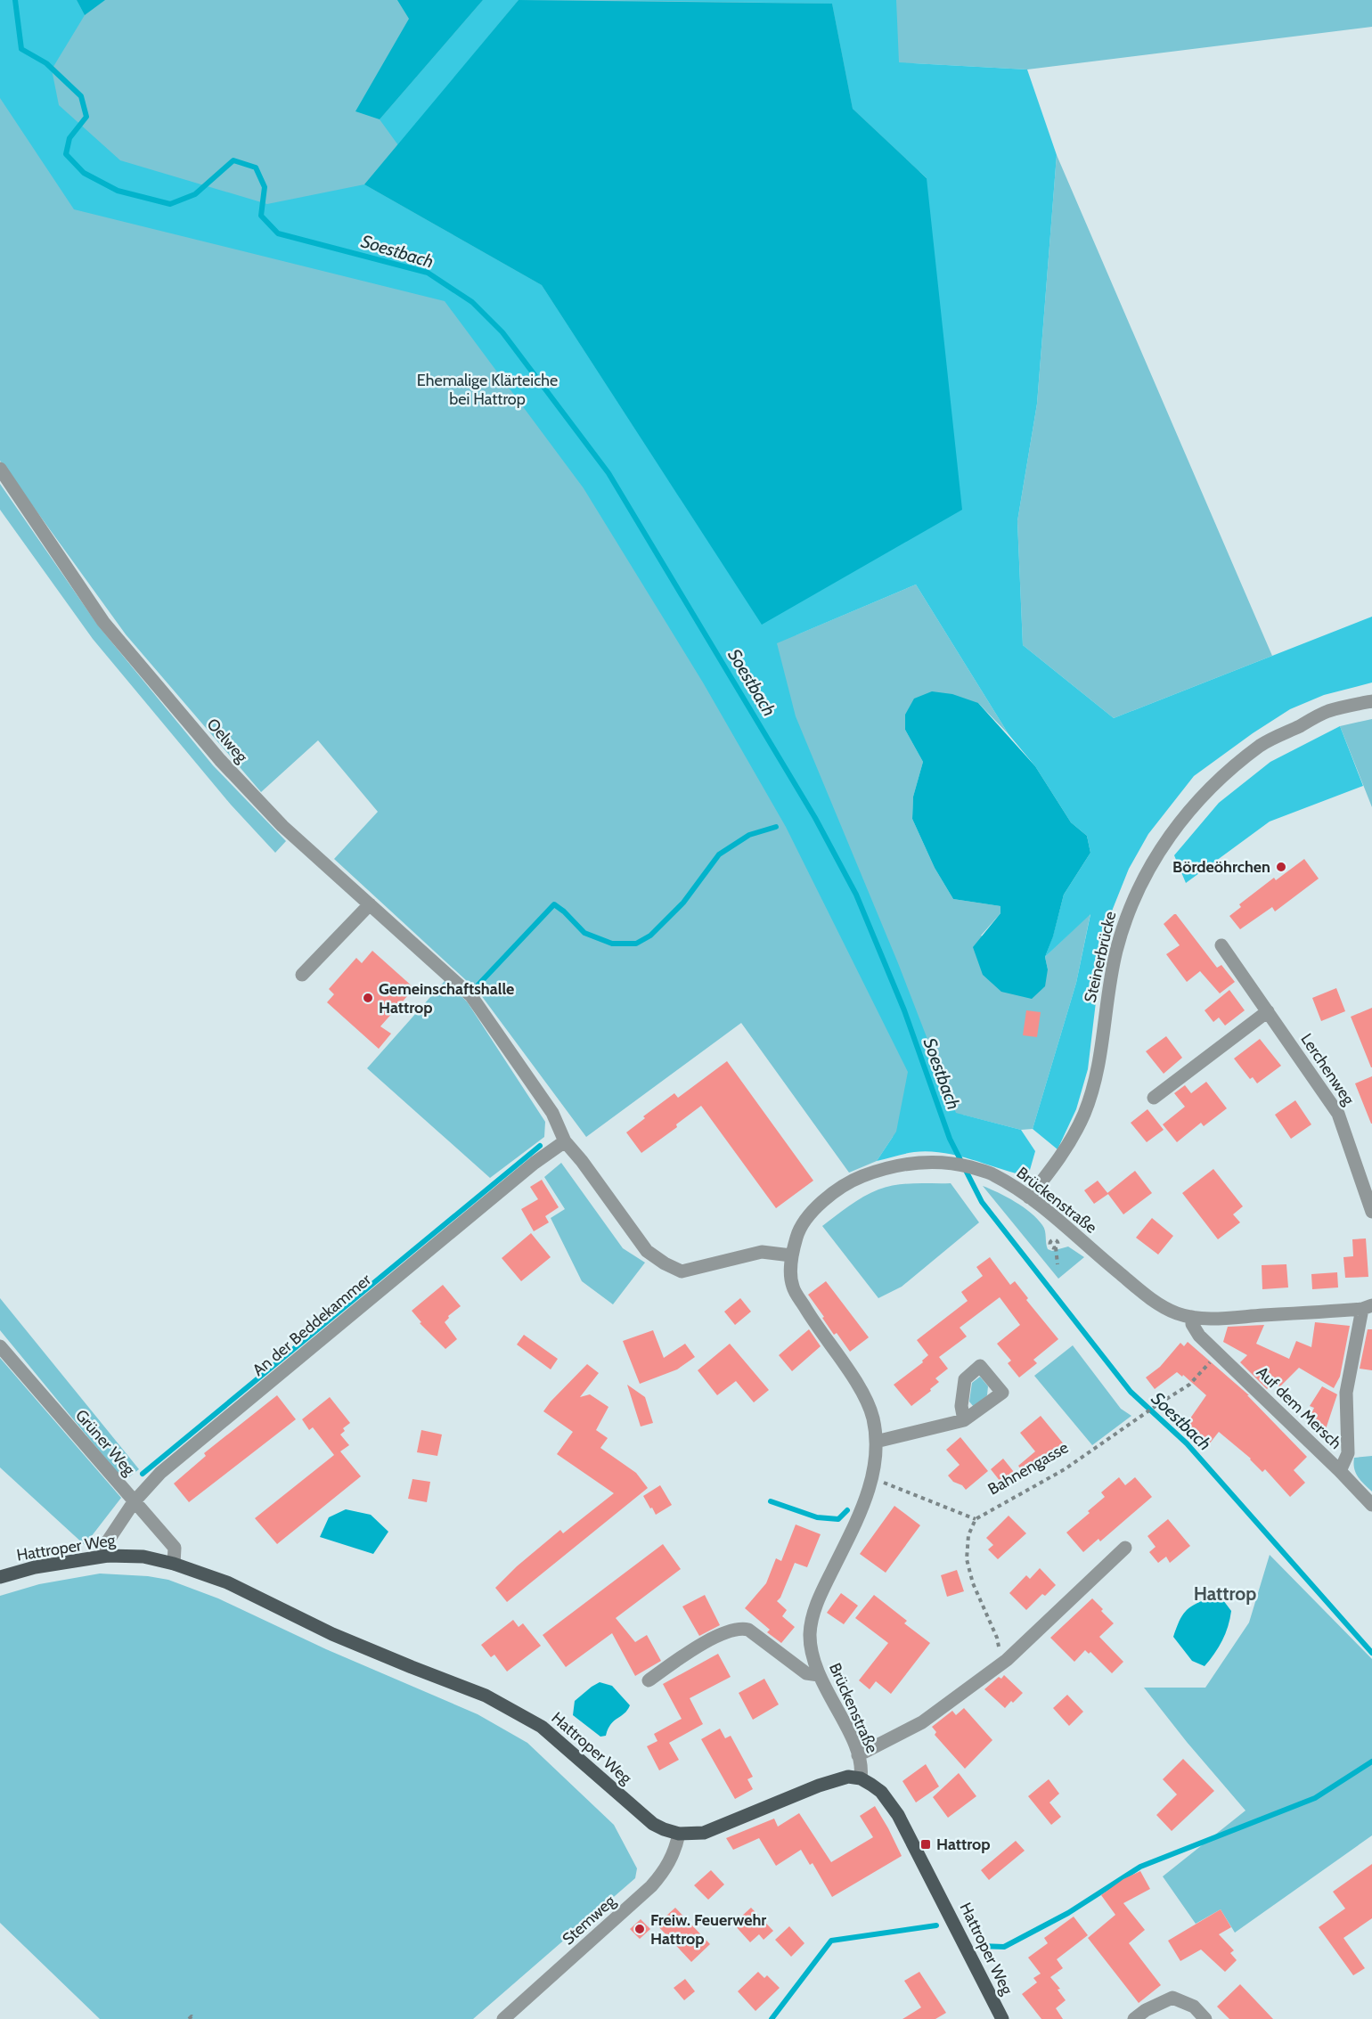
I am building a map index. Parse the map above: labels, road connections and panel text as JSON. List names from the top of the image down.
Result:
{
  "streets": {
    "main road": ["Hattroper Weg"],
    "street": [
      "Oelweg",
      "Steinerbrücke",
      "Lerchenweg",
      "Brückenstraße",
      "An der Beddekammer",
      "Auf dem Mersch",
      "Grüner Weg",
      "Stemweg"
    ],
    "path": ["Bahnengasse"]
  },
  "crossings": [
    ["Oelweg", "An der Beddekammer"],
    ["Steinerbrücke", "Brückenstraße"],
    ["Brückenstraße", "Auf dem Mersch"],
    ["Brückenstraße", "Hattroper Weg"],
    ["An der Beddekammer", "Grüner Weg"],
    ["An der Beddekammer", "Hattroper Weg"],
    ["Auf dem Mersch", "Bahnengasse"],
    ["Grüner Weg", "Hattroper Weg"],
    ["Hattroper Weg", "Stemweg"]
  ],
  "districts": ["Hattrop"],
  "water": ["Soestbach"],
  "parks": ["Ehemalige Klärteiche bei Hattrop"],
  "places": {
    "other": ["Bördeöhrchen", "Gemeinschaftshalle Hattrop", "Freiw. Feuerwehr Hattrop"],
    "transit": ["Hattrop"]
  }
}
